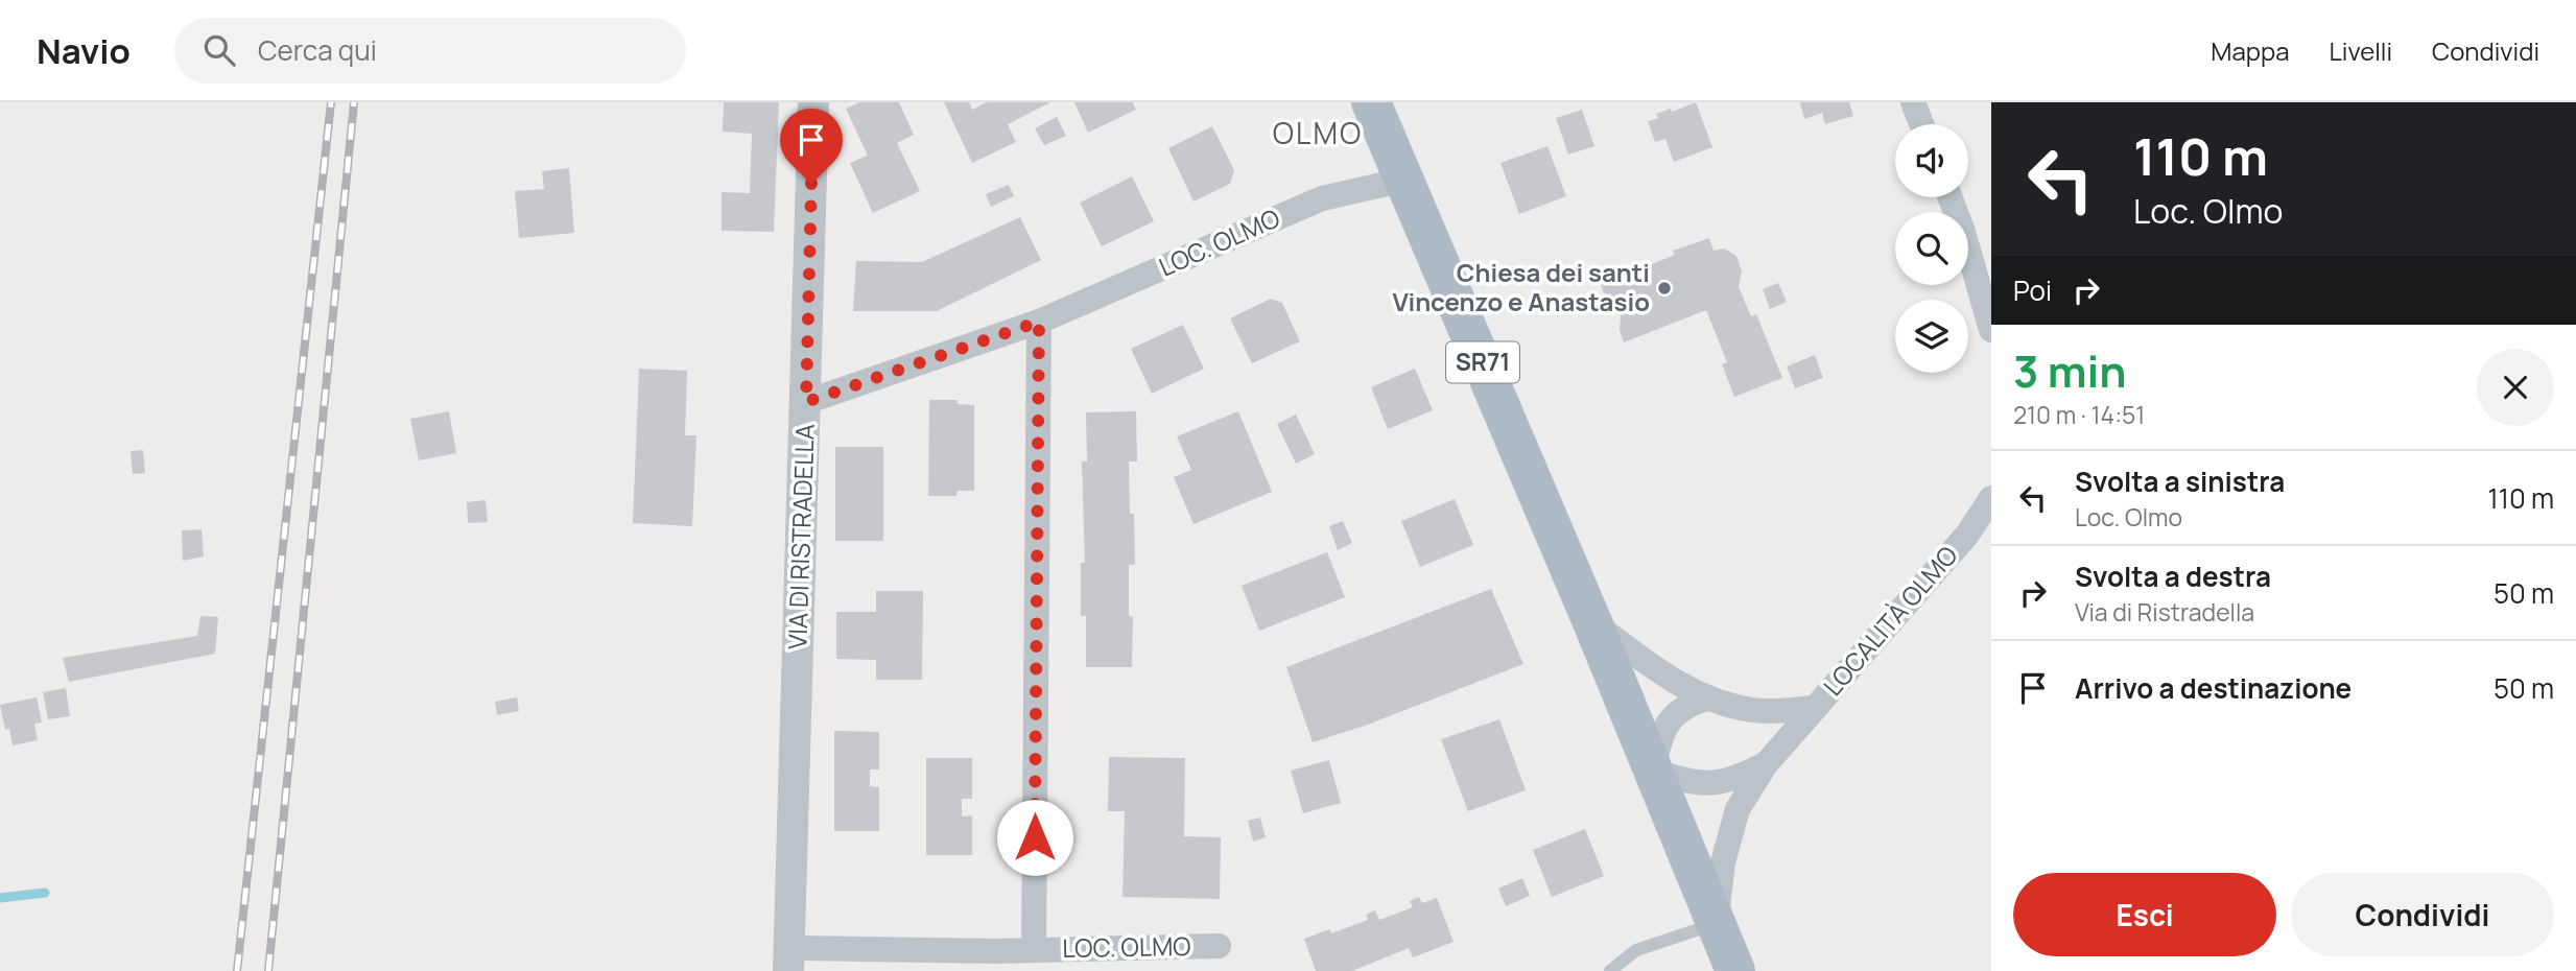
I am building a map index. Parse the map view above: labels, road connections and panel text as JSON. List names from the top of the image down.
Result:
{
  "streets": {
    "main road": ["SR71"],
    "street": ["LOC. OLMO", "VIA DI RISTRADELLA", "LOCALITÀ OLMO"]
  },
  "crossings": [
    ["LOC. OLMO", "SR71"],
    ["LOC. OLMO", "VIA DI RISTRADELLA"],
    ["SR71", "LOCALITÀ OLMO"]
  ],
  "districts": ["OLMO"],
  "places": ["Chiesa dei santi Vincenzo e Anastasio"],
  "page": {
    "header": "Navio",
    "search": "Cerca qui",
    "nav": ["Mappa", "Livelli", "Condividi"],
    "turn": ["110 m", "Loc. Olmo"],
    "then": "Poi",
    "heading": ["3 min", "210 m · 14:51"],
    "list": [
      {
        "name": "Svolta a sinistra",
        "note": "Loc. Olmo",
        "value": "110 m"
      },
      {
        "name": "Svolta a destra",
        "note": "Via di Ristradella",
        "value": "50 m"
      },
      {
        "name": "Arrivo a destinazione",
        "value": "50 m"
      }
    ],
    "buttons": ["Esci", "Condividi"]
  }
}
